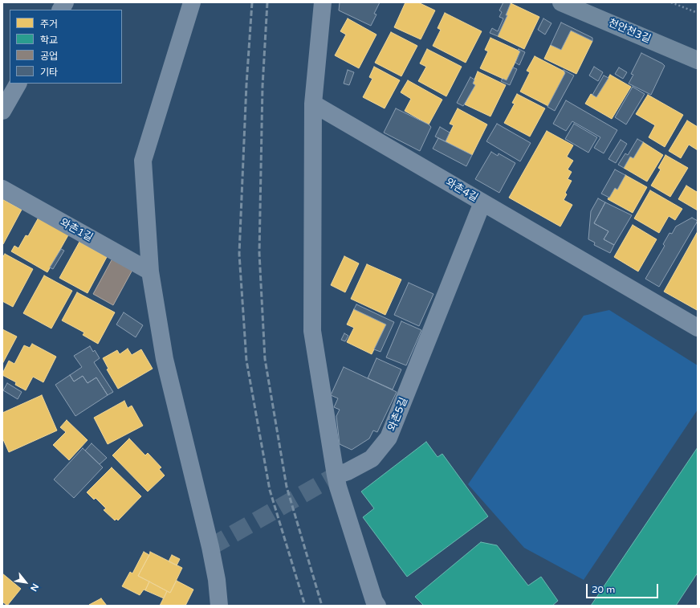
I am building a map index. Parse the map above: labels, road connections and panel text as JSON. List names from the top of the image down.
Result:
{
  "streets": {
    "street": [
      "천안천3길",
      "와촌4길",
      "와촌1길",
      "와촌5길"
    ]
  },
  "crossings": [
    ["와촌4길", "와촌5길"]
  ],
  "legend": [
    "주거",
    "학교",
    "공업",
    "기타"
  ],
  "scale_bar": "20 m",
  "north": "bottom right"
}
